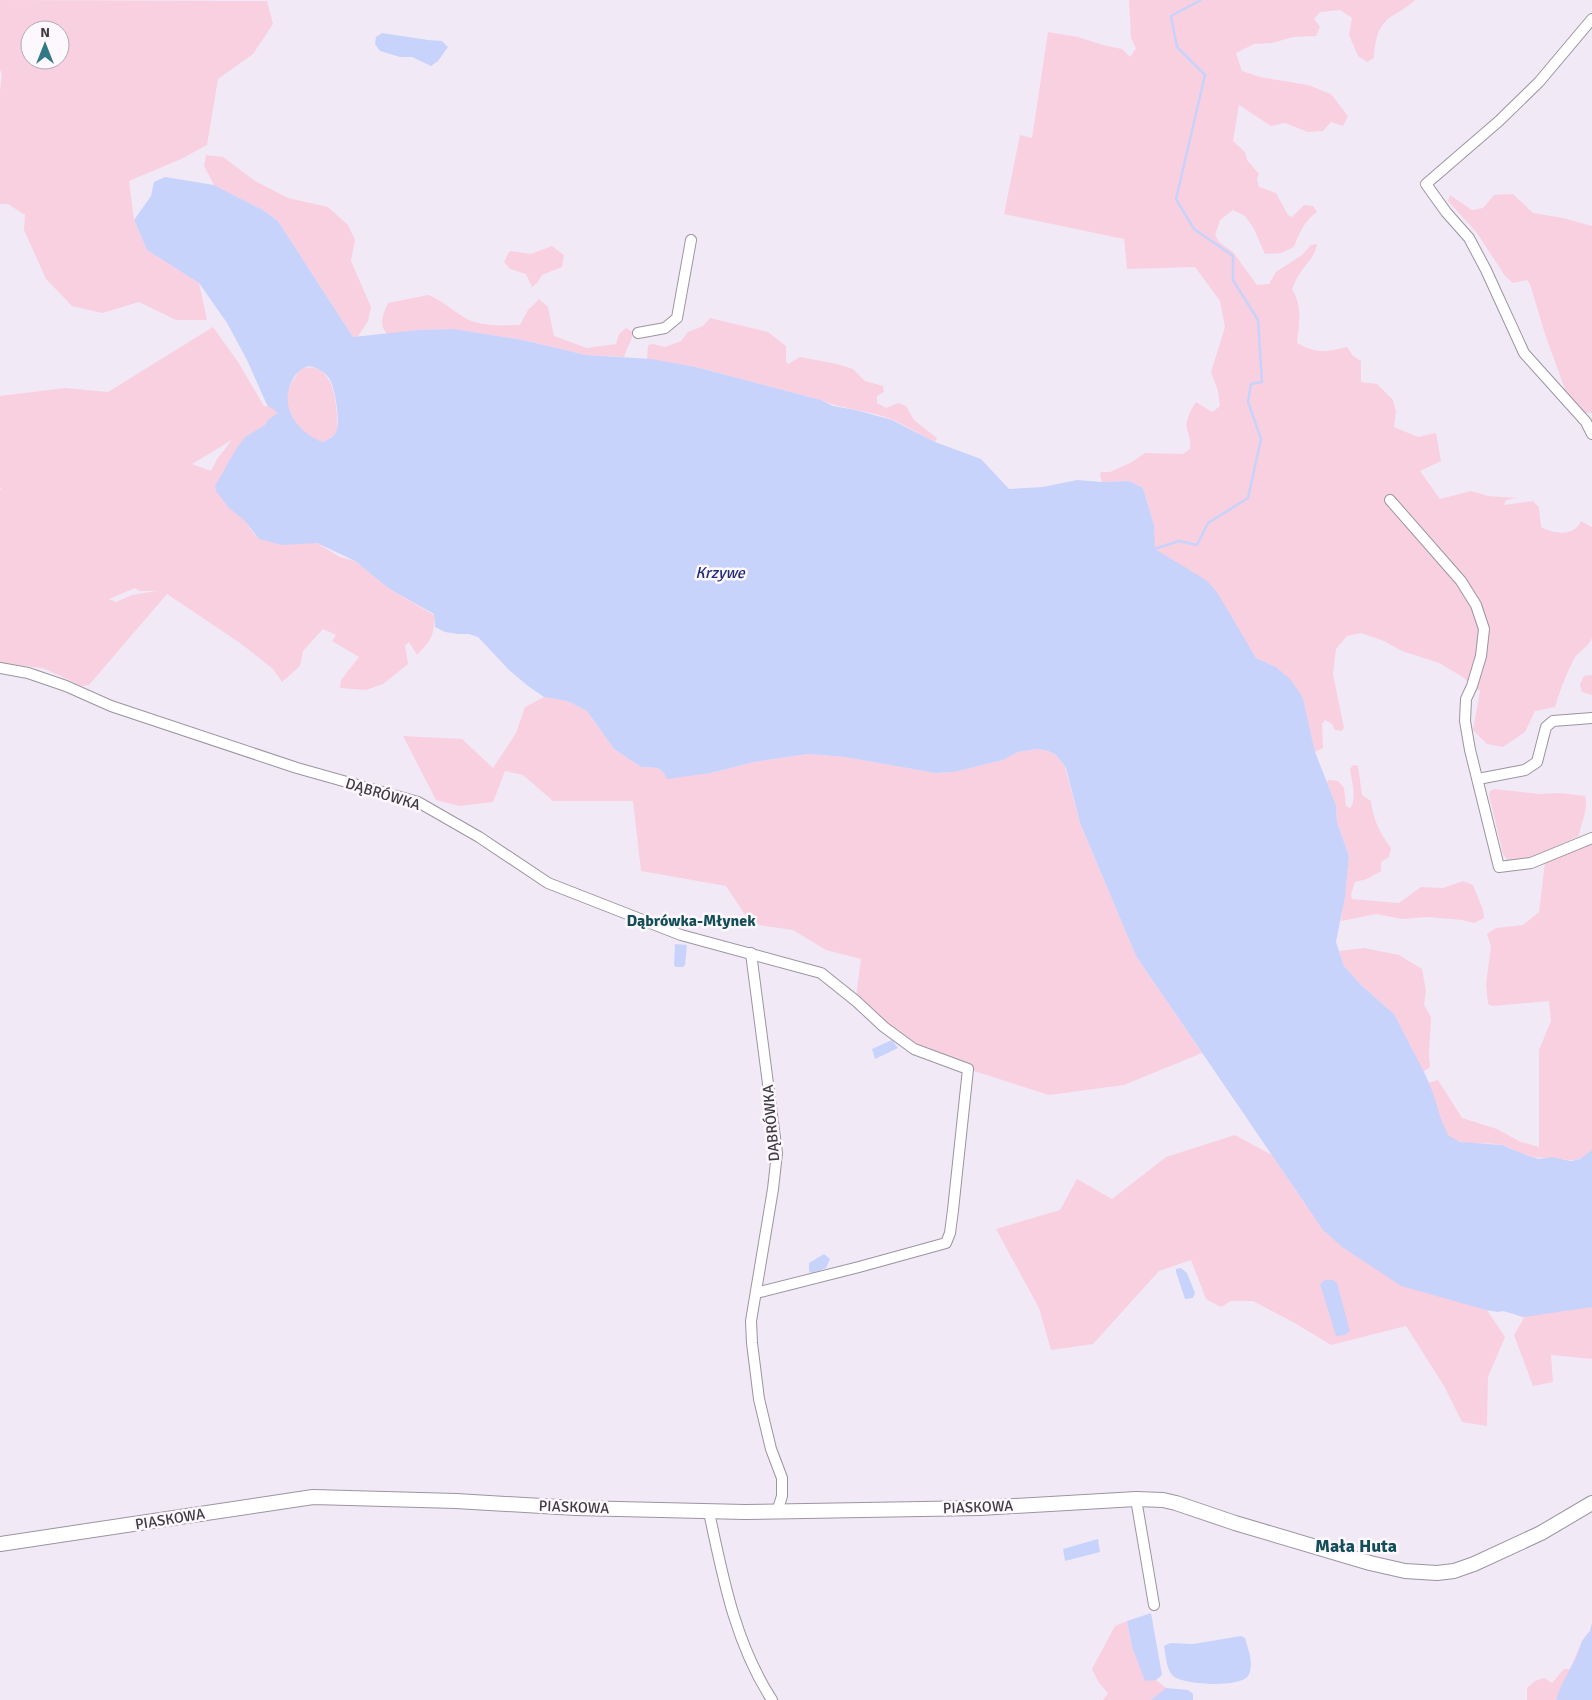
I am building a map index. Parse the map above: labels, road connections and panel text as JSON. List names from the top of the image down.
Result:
{
  "streets": {
    "street": ["DĄBRÓWKA", "PIASKOWA"]
  },
  "crossings": [
    ["DĄBRÓWKA", "PIASKOWA"]
  ],
  "districts": ["Dąbrówka-Młynek", "Mała Huta"],
  "water": ["Krzywe"],
  "north": "top"
}
